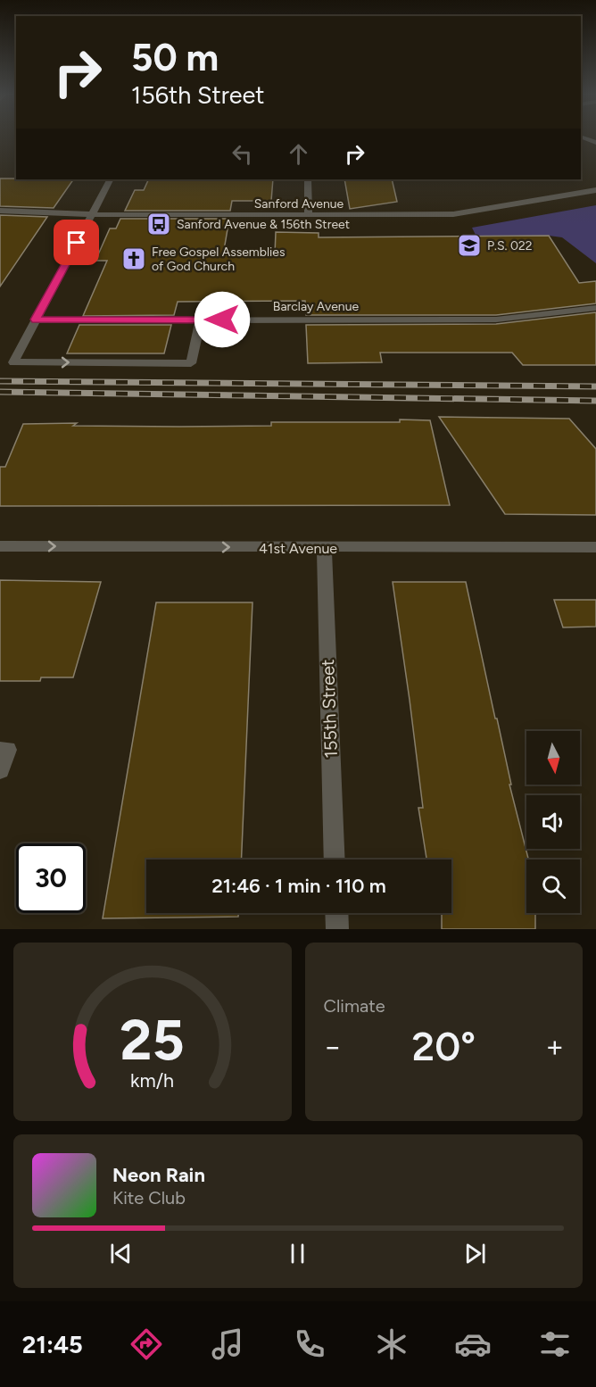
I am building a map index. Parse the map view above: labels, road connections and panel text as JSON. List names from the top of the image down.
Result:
{
  "streets": {
    "street": [
      "Sanford Avenue",
      "Barclay Avenue",
      "41st Avenue",
      "155th Street"
    ]
  },
  "crossings": [
    ["41st Avenue", "155th Street"]
  ],
  "one_way": ["41st Avenue"],
  "places": {
    "bus stop": ["Sanford Avenue & 156th Street"],
    "school or university": ["P.S. 022"],
    "church": ["Free Gospel Assemblies of God Church"]
  },
  "north": "bottom",
  "page": {
    "turn": ["50 m", "156th Street"],
    "limit": "30",
    "trip": "21:46 · 1 min · 110 m",
    "tile": "Climate",
    "heat": ["−", "20°", "+"],
    "song": ["Neon Rain", "Kite Club"],
    "tabs": "21:45",
    "gauge": ["25", "km/h"]
  }
}
